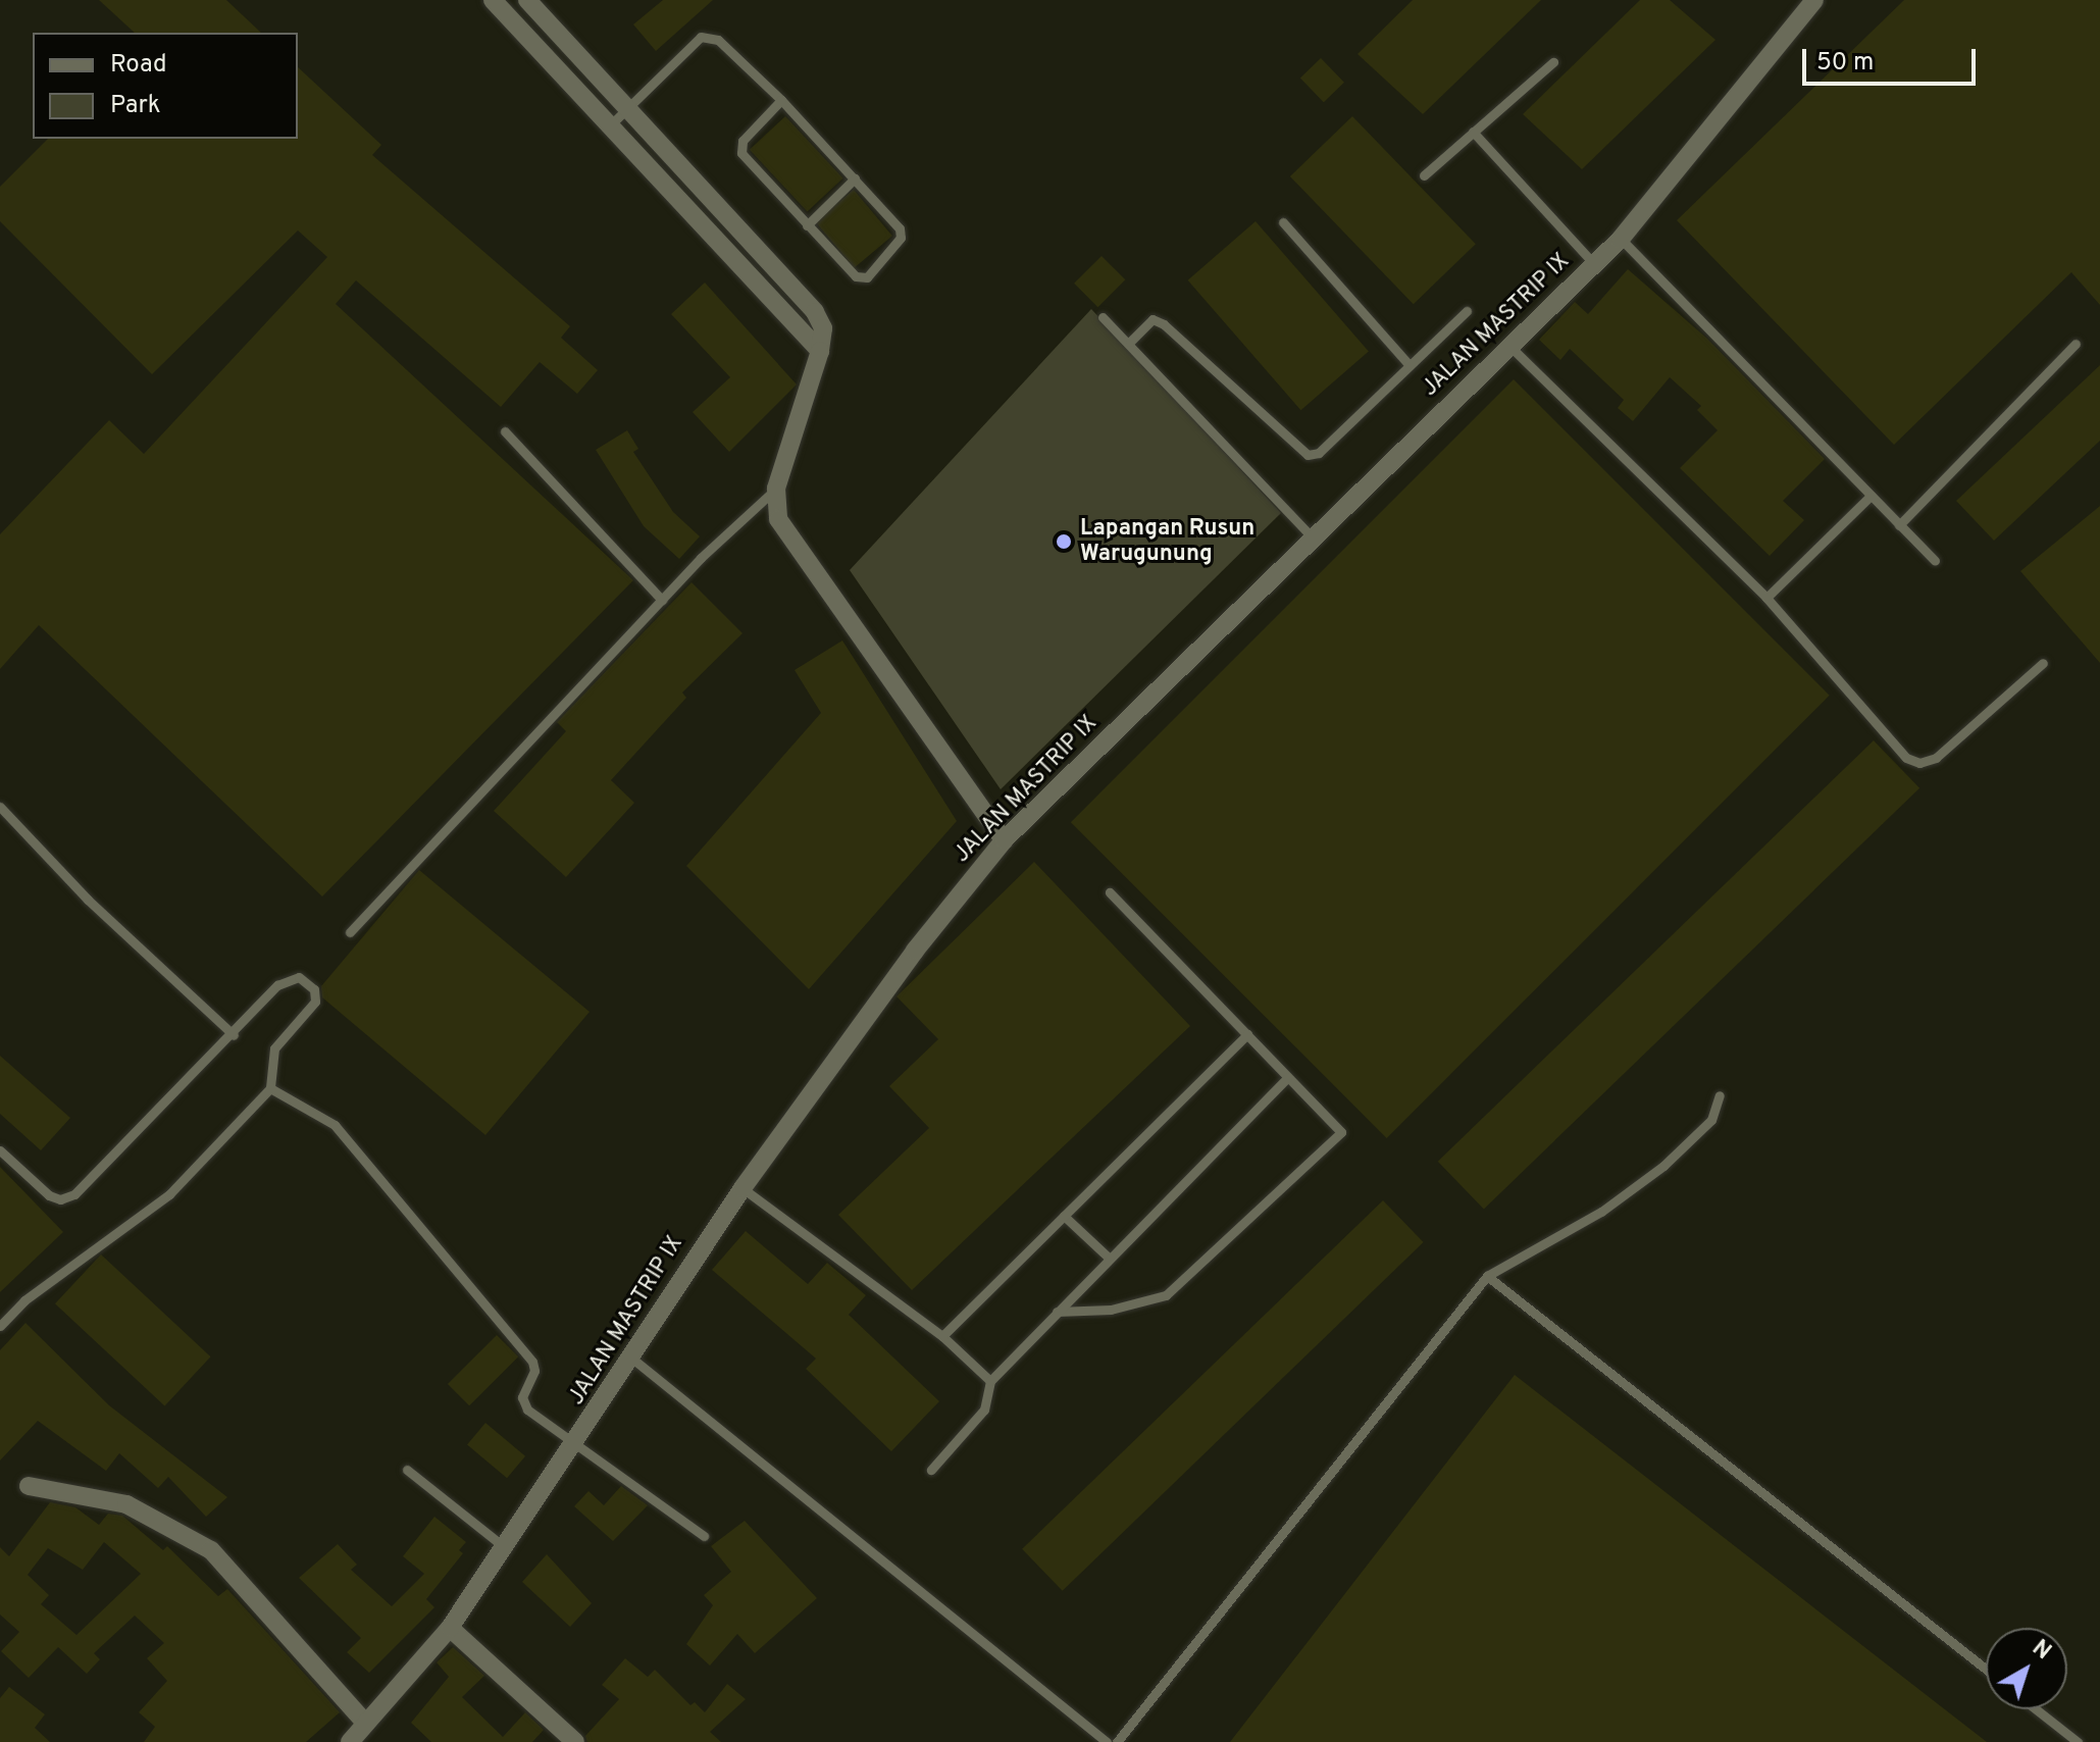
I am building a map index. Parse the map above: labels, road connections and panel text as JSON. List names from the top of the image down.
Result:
{
  "streets": {
    "street": ["JALAN MASTRIP IX"]
  },
  "places": ["Lapangan Rusun Warugunung"],
  "legend": ["Road", "Park"],
  "scale_bar": "50 m",
  "north": "top right"
}
